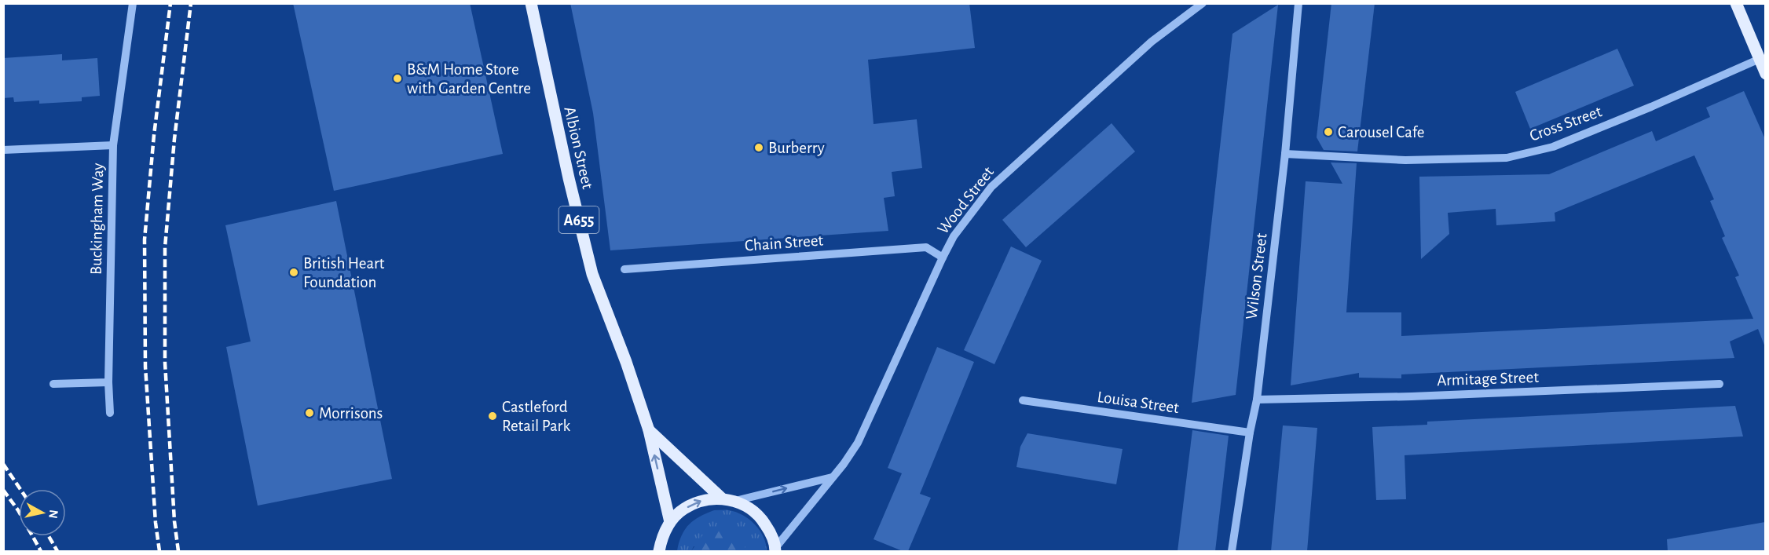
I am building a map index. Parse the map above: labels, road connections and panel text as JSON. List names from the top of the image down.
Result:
{
  "streets": {
    "main road": ["Albion Street", "A655"],
    "street": [
      "Cross Street",
      "Wood Street",
      "Buckingham Way",
      "Chain Street",
      "Wilson Street",
      "Armitage Street",
      "Louisa Street"
    ]
  },
  "crossings": [
    ["Cross Street", "Wilson Street"],
    ["Albion Street", "A655"],
    ["Wood Street", "Chain Street"],
    ["Wilson Street", "Armitage Street"],
    ["Wilson Street", "Louisa Street"]
  ],
  "places": [
    "B&M Home Store with Garden Centre",
    "Carousel Cafe",
    "Burberry",
    "British Heart Foundation",
    "Morrisons",
    "Castleford Retail Park"
  ],
  "north": "right"
}
